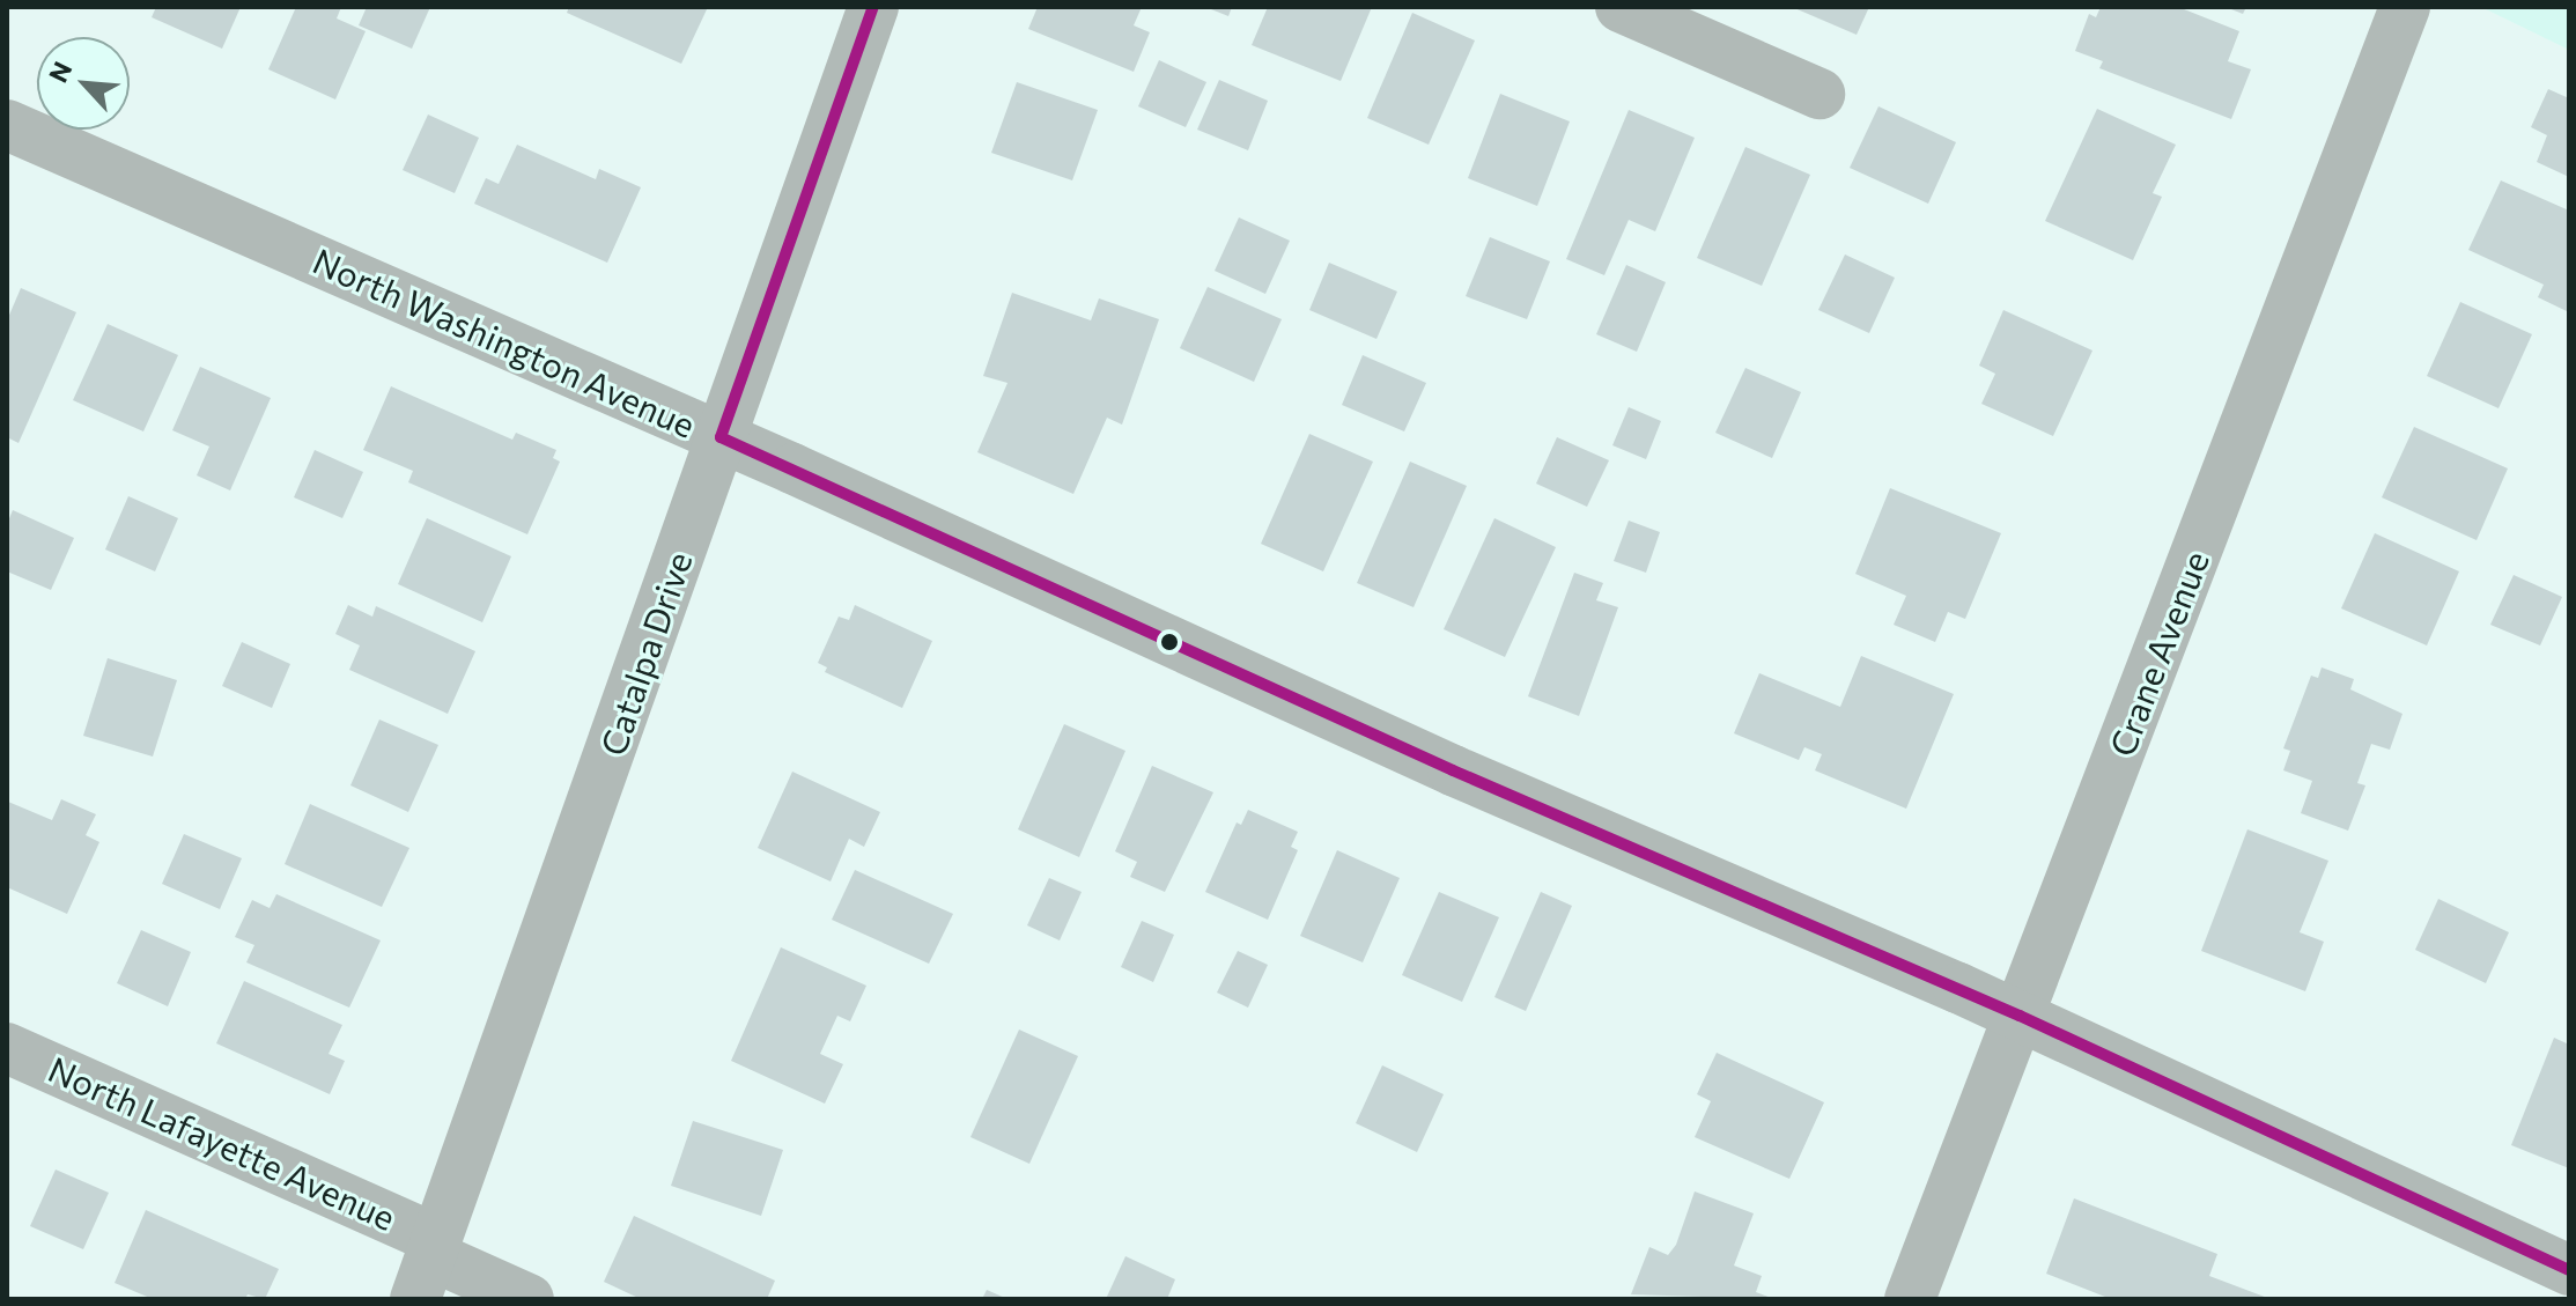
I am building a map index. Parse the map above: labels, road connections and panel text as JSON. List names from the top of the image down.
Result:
{
  "streets": {
    "street": [
      "North Washington Avenue",
      "Catalpa Drive",
      "Crane Avenue",
      "North Lafayette Avenue"
    ]
  },
  "crossings": [
    ["North Washington Avenue", "Catalpa Drive"],
    ["North Washington Avenue", "Crane Avenue"],
    ["Catalpa Drive", "North Lafayette Avenue"]
  ],
  "north": "top left"
}
